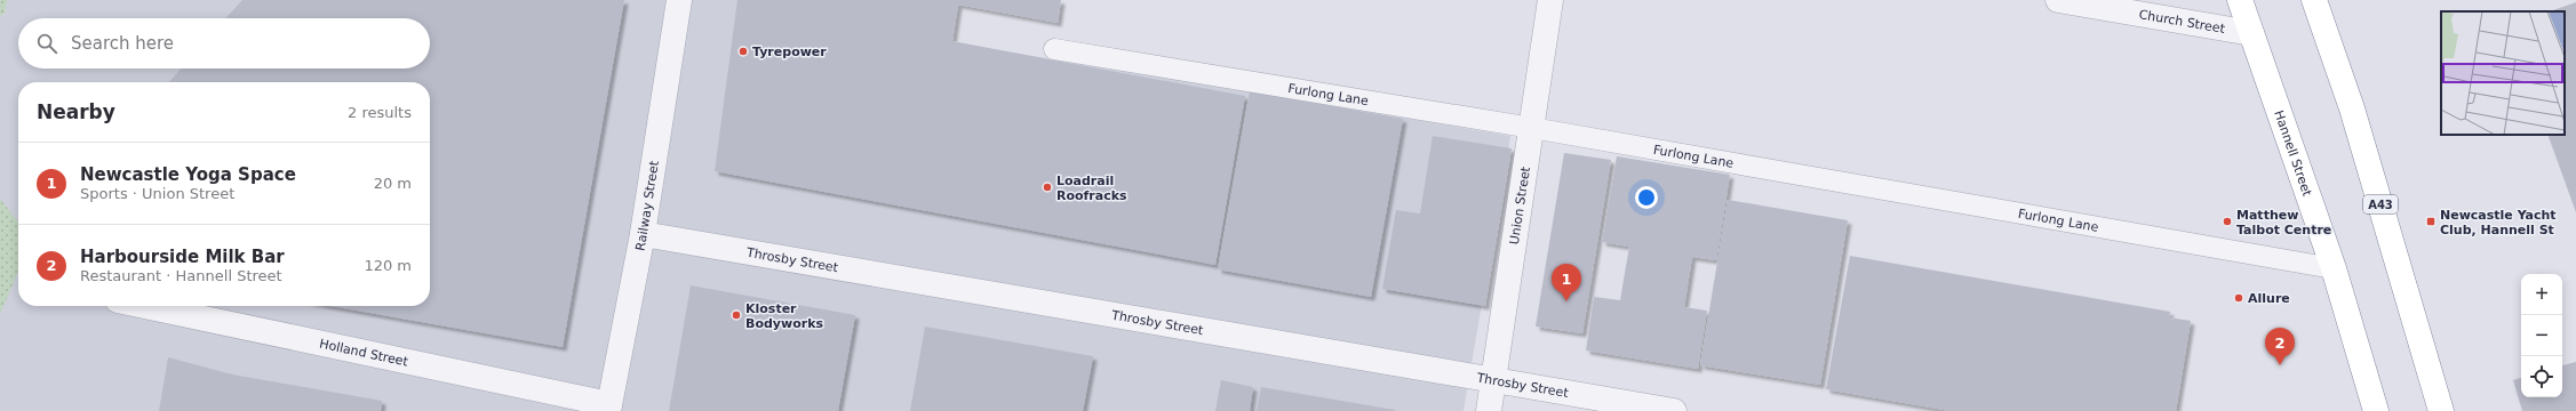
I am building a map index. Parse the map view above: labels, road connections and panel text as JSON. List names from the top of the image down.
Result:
{
  "streets": {
    "highway": ["Hannell Street", "A43"],
    "street": [
      "Church Street",
      "Railway Street",
      "Union Street",
      "Throsby Street",
      "Holland Street"
    ],
    "lane": ["Furlong Lane"]
  },
  "crossings": [
    ["Church Street", "Hannell Street"],
    ["Furlong Lane", "Hannell Street"],
    ["Furlong Lane", "Union Street"],
    ["Railway Street", "Throsby Street"],
    ["Railway Street", "Holland Street"],
    ["Union Street", "Throsby Street"]
  ],
  "places": {
    "other": [
      "Tyrepower",
      "Loadrail Roofracks",
      "Matthew Talbot Centre",
      "Allure",
      "Kloster Bodyworks"
    ],
    "transit": ["Newcastle Yacht Club, Hannell St"]
  },
  "page": {
    "search": "Search here",
    "heading": ["Nearby", "2 results"],
    "list": [
      {
        "mark": "1",
        "name": "Newcastle Yoga Space",
        "note": "Sports · Union Street",
        "value": "20 m"
      },
      {
        "mark": "2",
        "name": "Harbourside Milk Bar",
        "note": "Restaurant · Hannell Street",
        "value": "120 m"
      }
    ],
    "pins": ["1", "2"],
    "map_buttons": ["+", "−"]
  }
}
